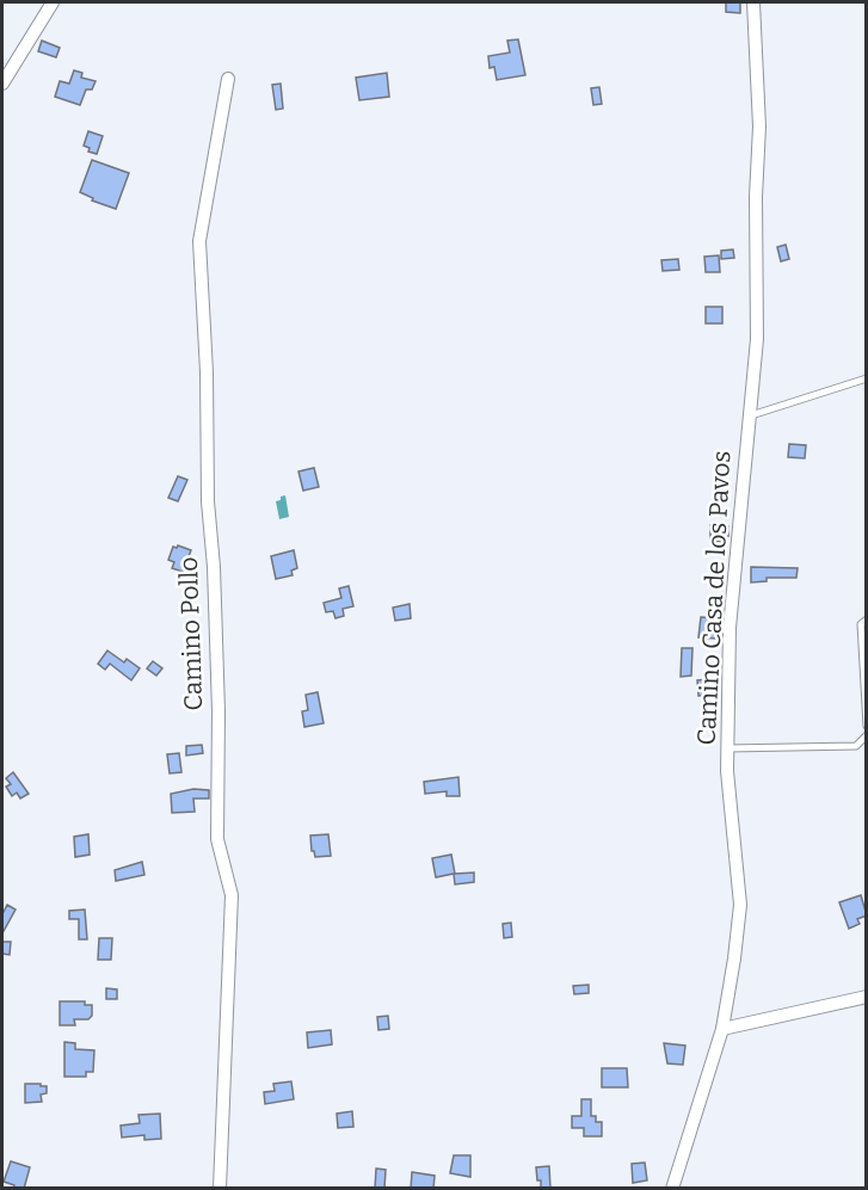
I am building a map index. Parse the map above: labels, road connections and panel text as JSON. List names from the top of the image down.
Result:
{
  "streets": {
    "street": ["Camino Casa de los Pavos", "Camino Pollo"]
  }
}
